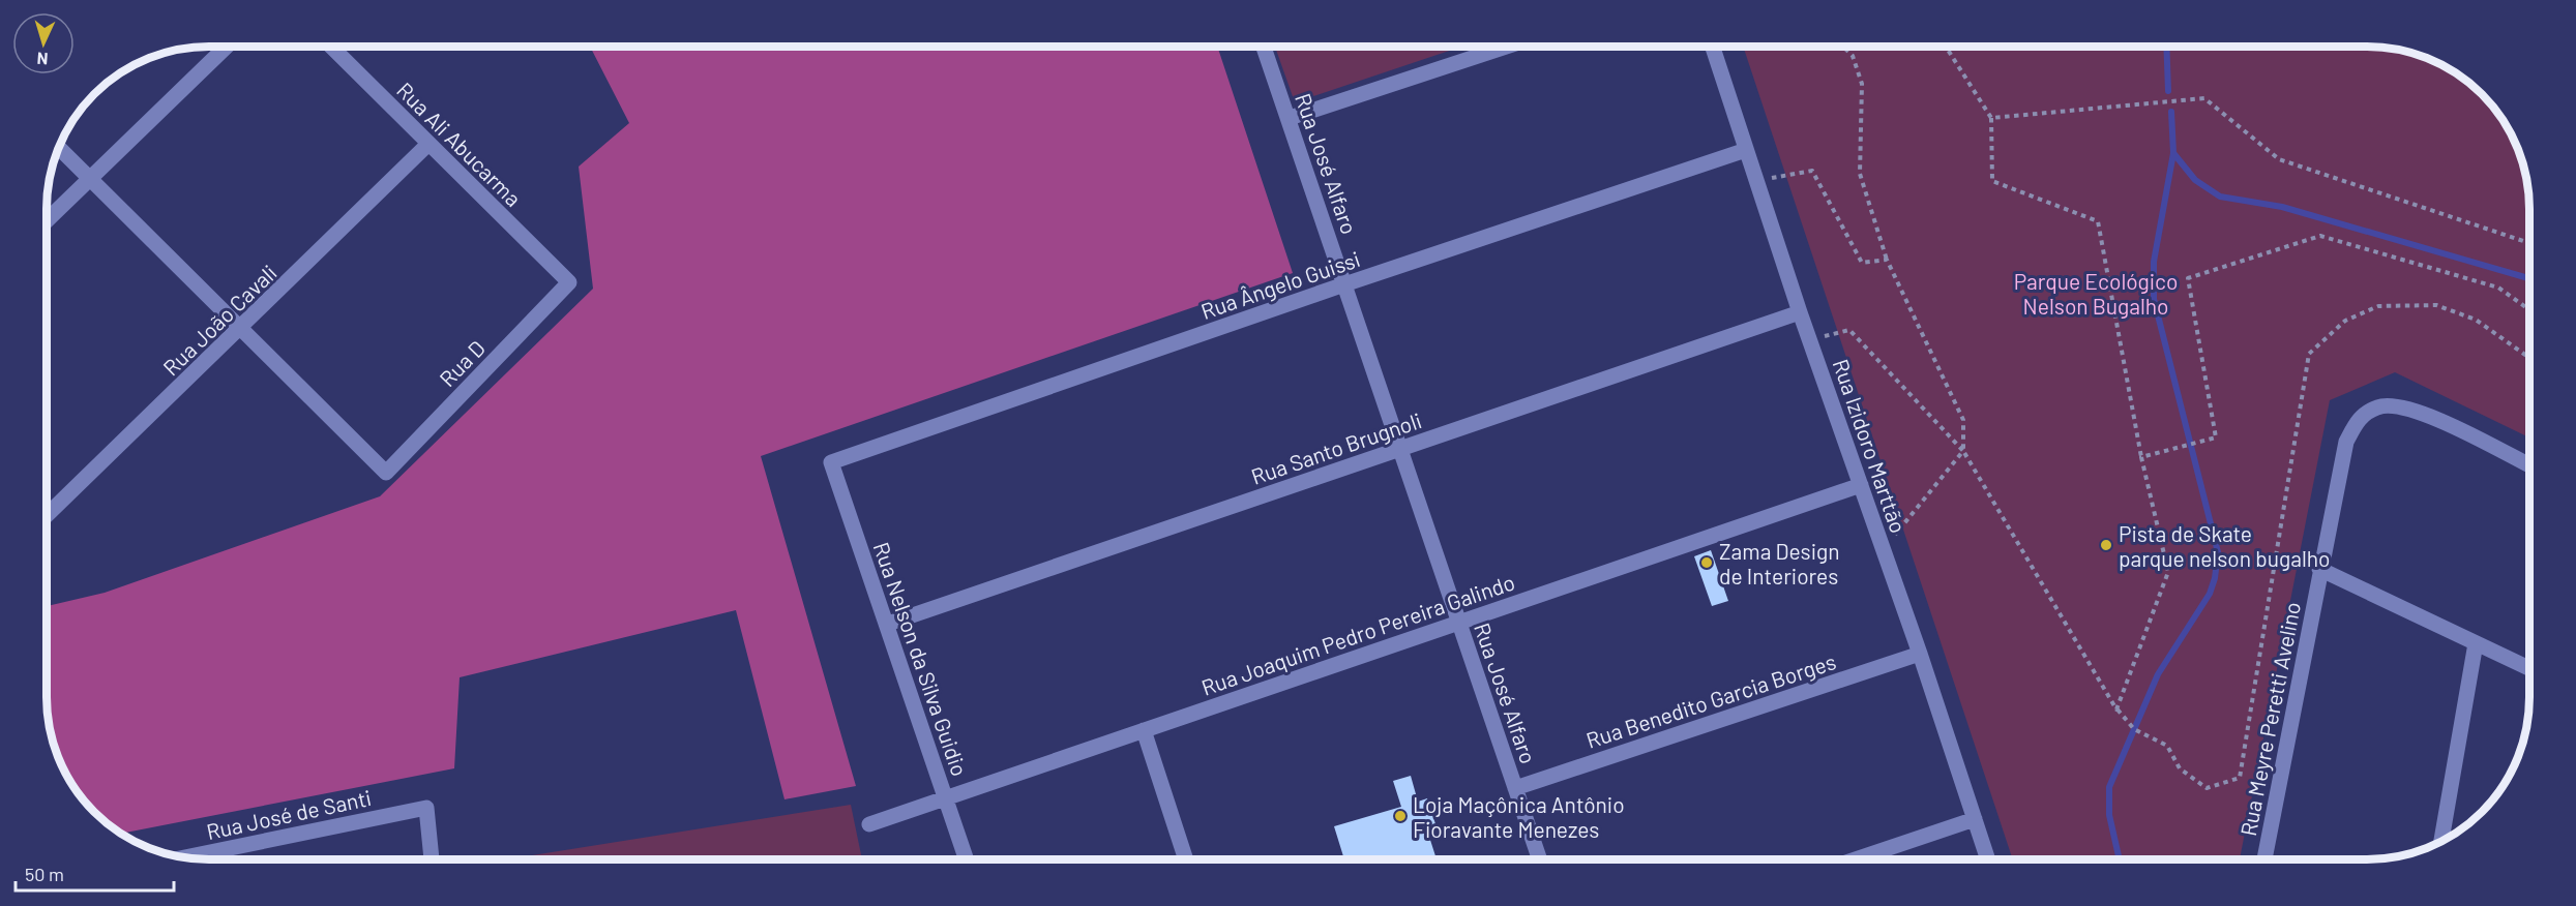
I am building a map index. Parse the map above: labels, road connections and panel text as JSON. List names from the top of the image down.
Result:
{
  "streets": {
    "street": [
      "Rua Ali Abucarma",
      "Rua José Alfaro",
      "Rua Ângelo Guissi",
      "Rua João Cavali",
      "Rua D",
      "Rua Izidoro Marttão",
      "Rua Santo Brugnoli",
      "Rua Joaquim Pedro Pereira Galindo",
      "Rua Nelson da Silva Guidio",
      "Rua Benedito Garcia Borges",
      "Rua Meyre Peretti Avelino",
      "Rua José de Santi"
    ]
  },
  "crossings": [
    ["Rua Ali Abucarma", "Rua João Cavali"],
    ["Rua Ali Abucarma", "Rua D"],
    ["Rua José Alfaro", "Rua Ângelo Guissi"],
    ["Rua José Alfaro", "Rua Santo Brugnoli"],
    ["Rua José Alfaro", "Rua Joaquim Pedro Pereira Galindo"],
    ["Rua José Alfaro", "Rua Benedito Garcia Borges"],
    ["Rua Ângelo Guissi", "Rua Izidoro Marttão"],
    ["Rua Ângelo Guissi", "Rua Nelson da Silva Guidio"],
    ["Rua João Cavali", "Rua D"],
    ["Rua Izidoro Marttão", "Rua Santo Brugnoli"],
    ["Rua Izidoro Marttão", "Rua Joaquim Pedro Pereira Galindo"],
    ["Rua Izidoro Marttão", "Rua Benedito Garcia Borges"],
    ["Rua Santo Brugnoli", "Rua Nelson da Silva Guidio"],
    ["Rua Joaquim Pedro Pereira Galindo", "Rua Nelson da Silva Guidio"]
  ],
  "parks": ["Parque Ecológico Nelson Bugalho"],
  "places": ["Pista de Skate parque nelson bugalho", "Zama Design de Interiores", "Loja Maçônica Antônio Fioravante Menezes"],
  "scale_bar": "50 m",
  "north": "bottom"
}
